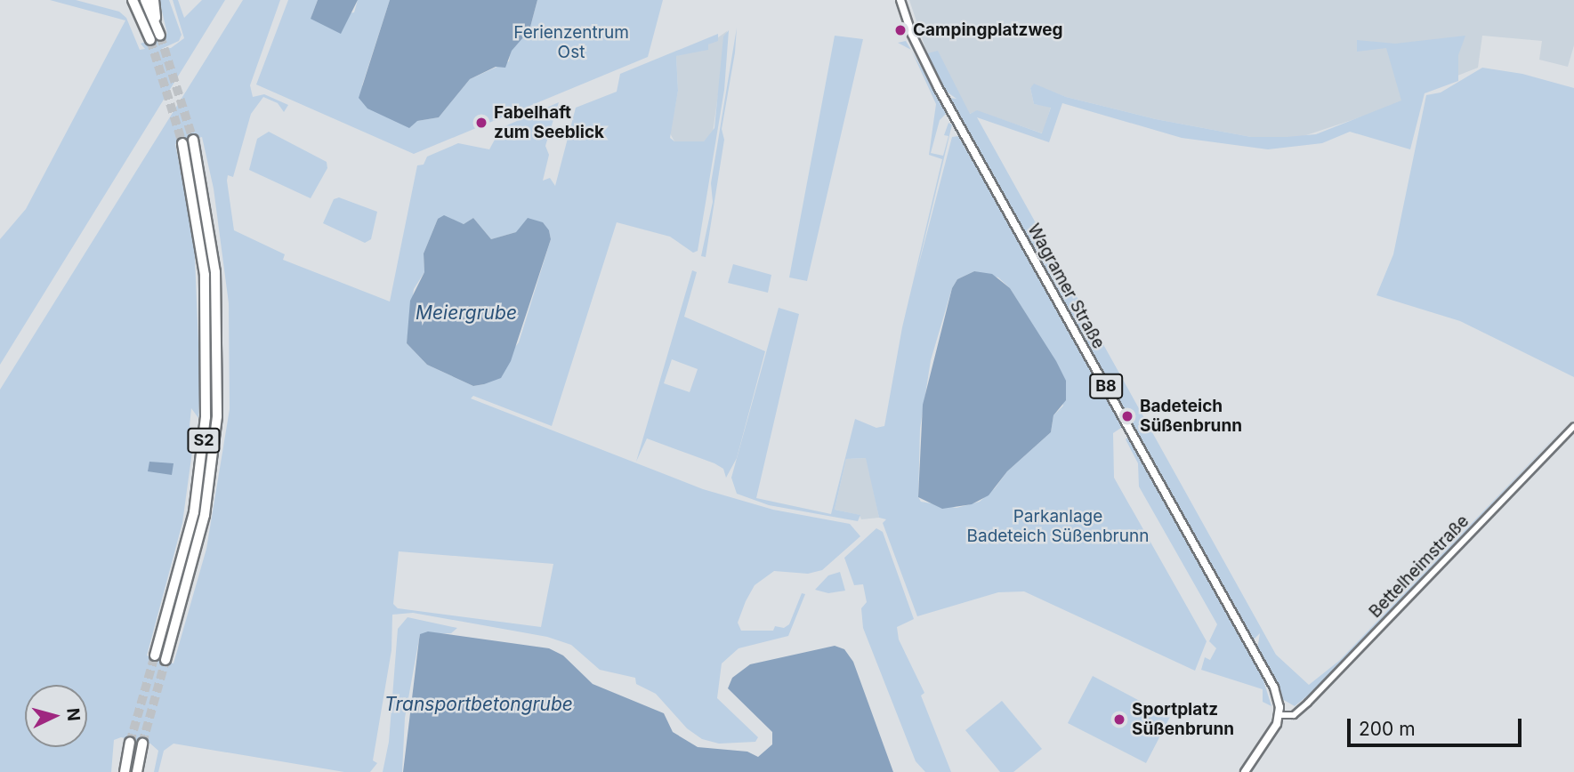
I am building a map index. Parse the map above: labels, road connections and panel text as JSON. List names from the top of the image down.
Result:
{
  "streets": {
    "highway": ["S2"],
    "main road": ["Wagramer Straße", "B8"],
    "street": ["Bettelheimstraße"]
  },
  "crossings": [
    ["Wagramer Straße", "Bettelheimstraße"]
  ],
  "water": ["Meiergrube", "Transportbetongrube"],
  "parks": ["Ferienzentrum Ost", "Parkanlage Badeteich Süßenbrunn"],
  "places": [
    "Campingplatzweg",
    "Fabelhaft zum Seeblick",
    "Badeteich Süßenbrunn",
    "Sportplatz Süßenbrunn"
  ],
  "scale_bar": "200 m",
  "north": "right"
}
